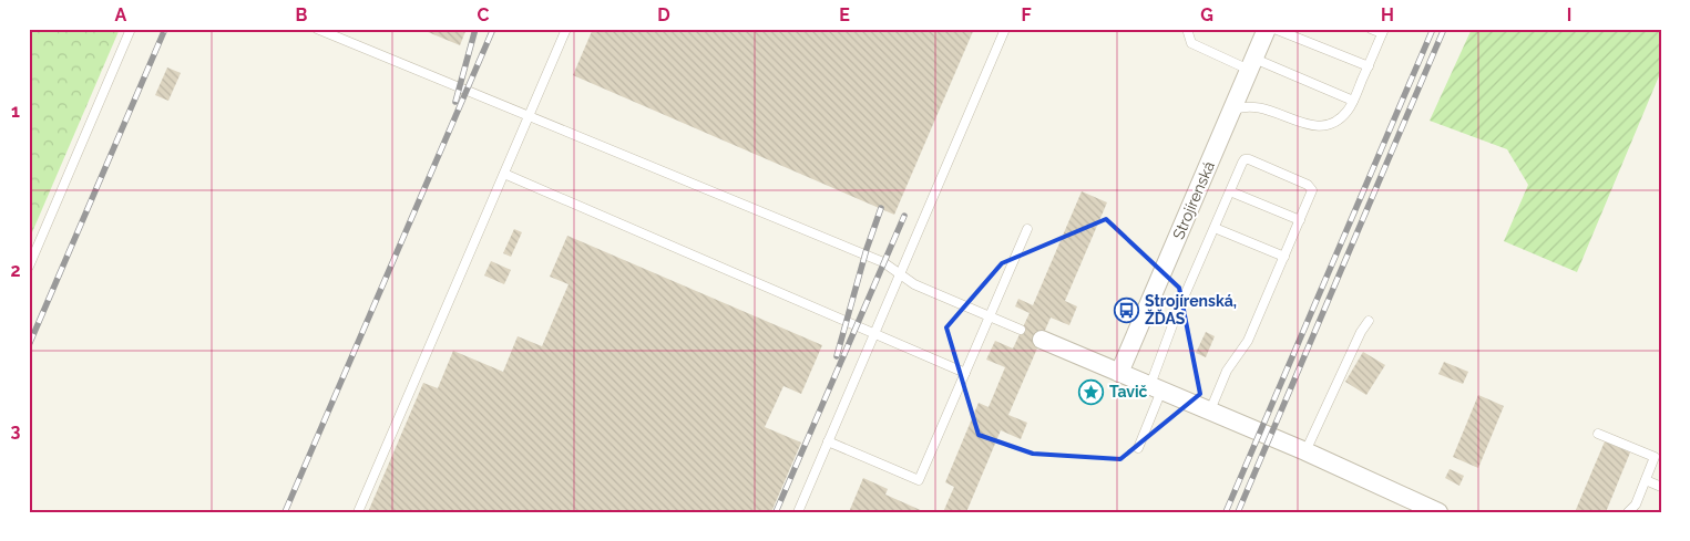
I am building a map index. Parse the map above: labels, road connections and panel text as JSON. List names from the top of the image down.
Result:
{
  "streets": {
    "street": ["Strojírenská"]
  },
  "places": {
    "bus stop": ["Strojírenská, ŽĎAS"],
    "place": ["Tavič"]
  },
  "grid": {
    "columns": [
      "A",
      "B",
      "C",
      "D",
      "E",
      "F",
      "G",
      "H",
      "I"
    ],
    "rows": ["1", "2", "3"]
  }
}
